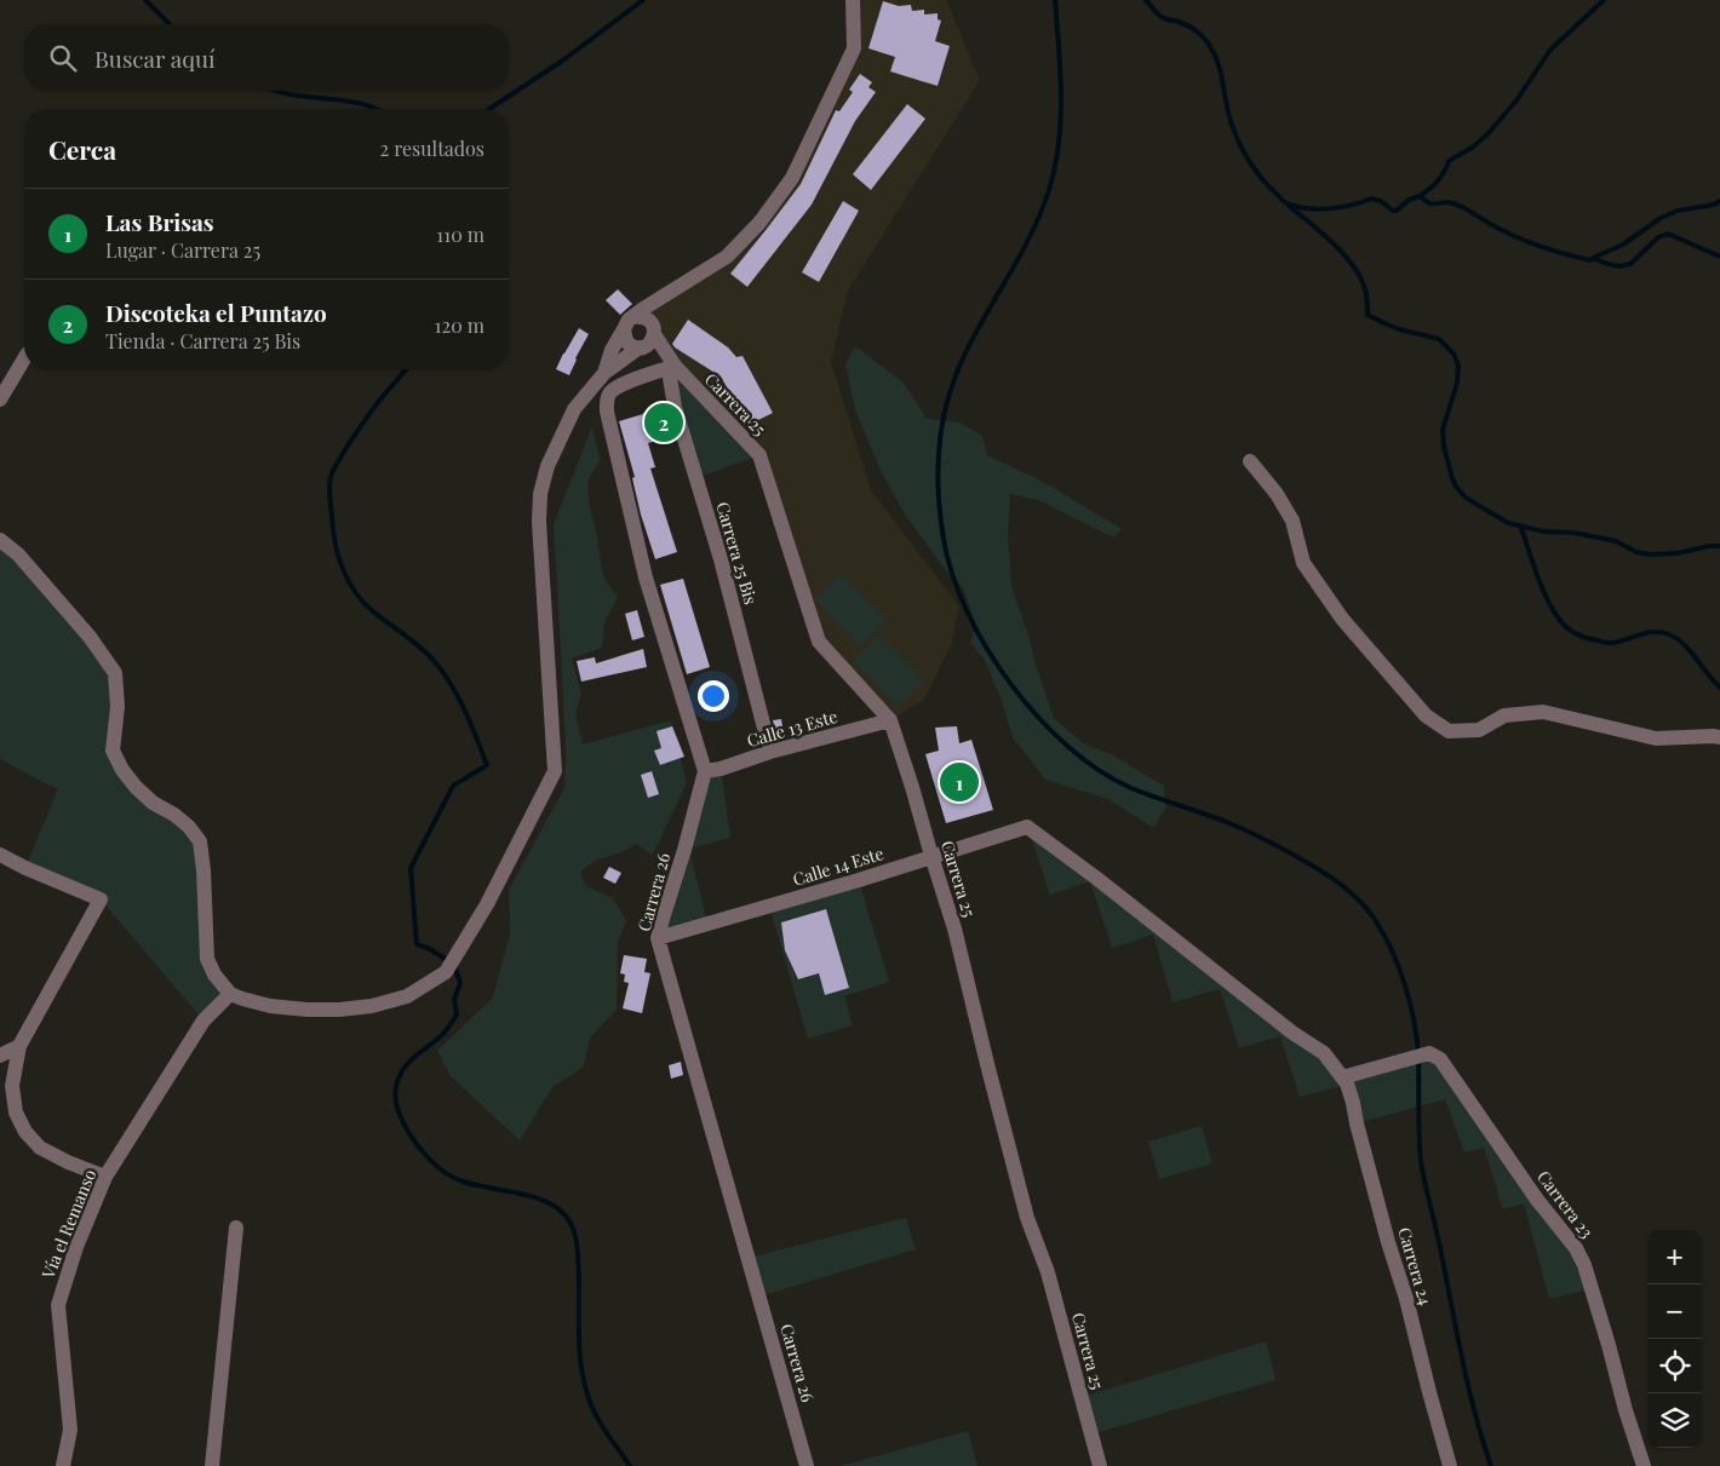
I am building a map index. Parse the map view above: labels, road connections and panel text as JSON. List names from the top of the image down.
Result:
{
  "streets": {
    "street": [
      "Carrera 25",
      "Carrera 25 Bis",
      "Calle 13 Este",
      "Calle 14 Este",
      "Carrera 26",
      "Carrera 23",
      "Vía el Remanso",
      "Carrera 24"
    ]
  },
  "crossings": [
    ["Carrera 25", "Carrera 25 Bis"],
    ["Carrera 25", "Calle 13 Este"],
    ["Carrera 25", "Calle 14 Este"],
    ["Carrera 25 Bis", "Calle 13 Este"],
    ["Calle 13 Este", "Carrera 26"],
    ["Calle 14 Este", "Carrera 26"],
    ["Calle 14 Este", "Carrera 24"],
    ["Carrera 23", "Carrera 24"]
  ],
  "page": {
    "search": "Buscar aquí",
    "heading": ["Cerca", "2 resultados"],
    "list": [
      {
        "mark": "1",
        "name": "Las Brisas",
        "note": "Lugar · Carrera 25",
        "value": "110 m"
      },
      {
        "mark": "2",
        "name": "Discoteka el Puntazo",
        "note": "Tienda · Carrera 25 Bis",
        "value": "120 m"
      }
    ],
    "pins": ["2", "1"],
    "map_buttons": ["+", "−"]
  }
}
